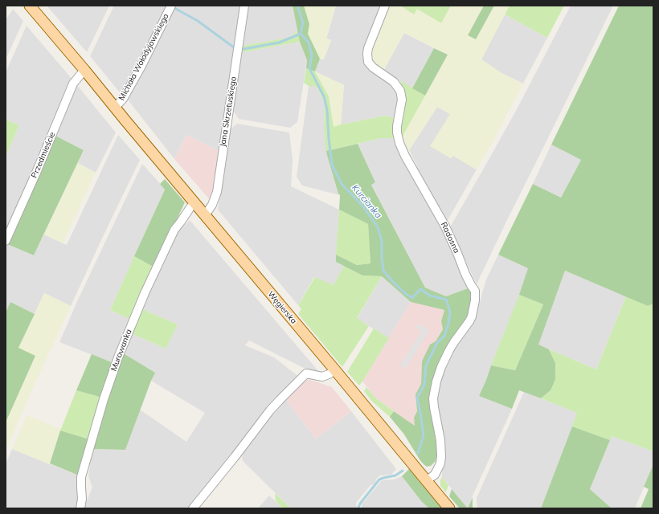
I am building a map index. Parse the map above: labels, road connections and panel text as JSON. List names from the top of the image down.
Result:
{
  "streets": {
    "main road": ["Węgierska"],
    "street": [
      "Michała Wołodyjowskiego",
      "Jana Skrzetuskiego",
      "Przedmieście",
      "Radosna",
      "Murowanka"
    ]
  },
  "crossings": [
    ["Michała Wołodyjowskiego", "Węgierska"],
    ["Jana Skrzetuskiego", "Węgierska"],
    ["Przedmieście", "Węgierska"],
    ["Radosna", "Węgierska"],
    ["Węgierska", "Murowanka"]
  ],
  "water": ["Kurcianka"]
}
